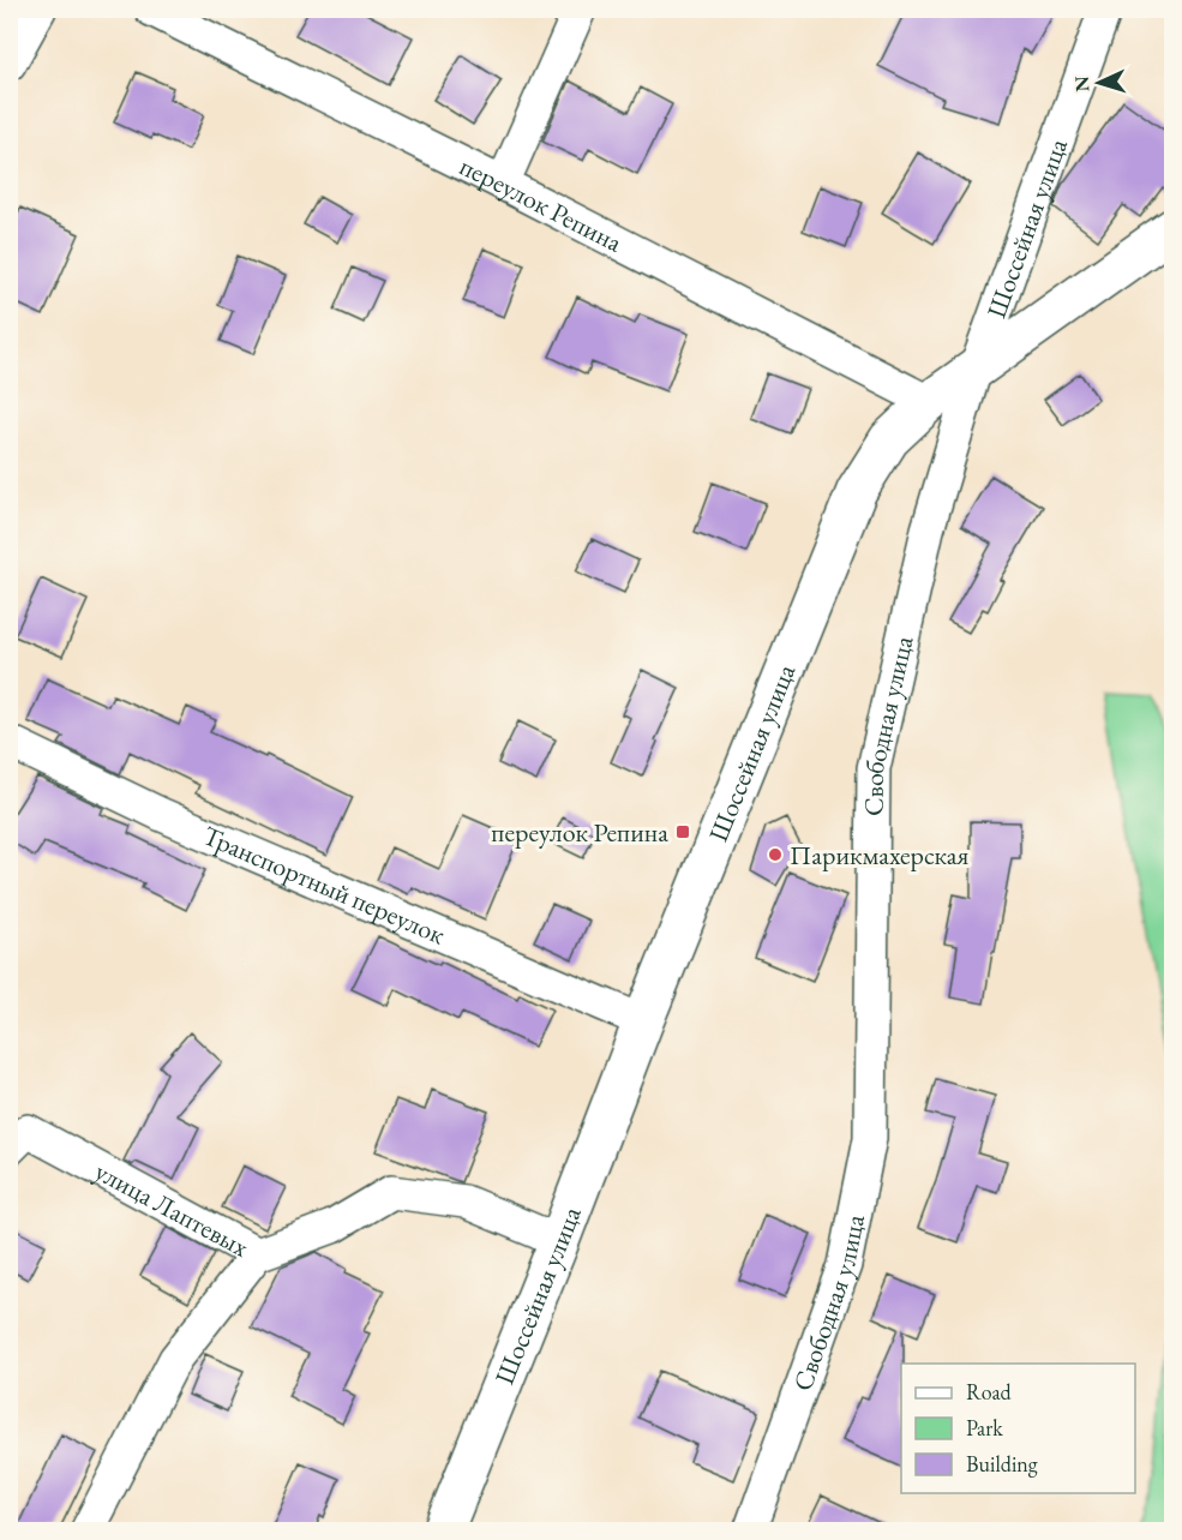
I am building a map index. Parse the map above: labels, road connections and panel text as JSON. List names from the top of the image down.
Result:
{
  "streets": {
    "main road": ["Шоссейная улица"],
    "street": [
      "переулок Репина",
      "Свободная улица",
      "Транспортный переулок",
      "улица Лаптевых"
    ]
  },
  "crossings": [
    ["переулок Репина", "Шоссейная улица"],
    ["Шоссейная улица", "Свободная улица"],
    ["Шоссейная улица", "Транспортный переулок"]
  ],
  "places": {
    "transit": ["переулок Репина"],
    "other": ["Парикмахерская"]
  },
  "legend": ["Road", "Park", "Building"],
  "north": "left"
}
